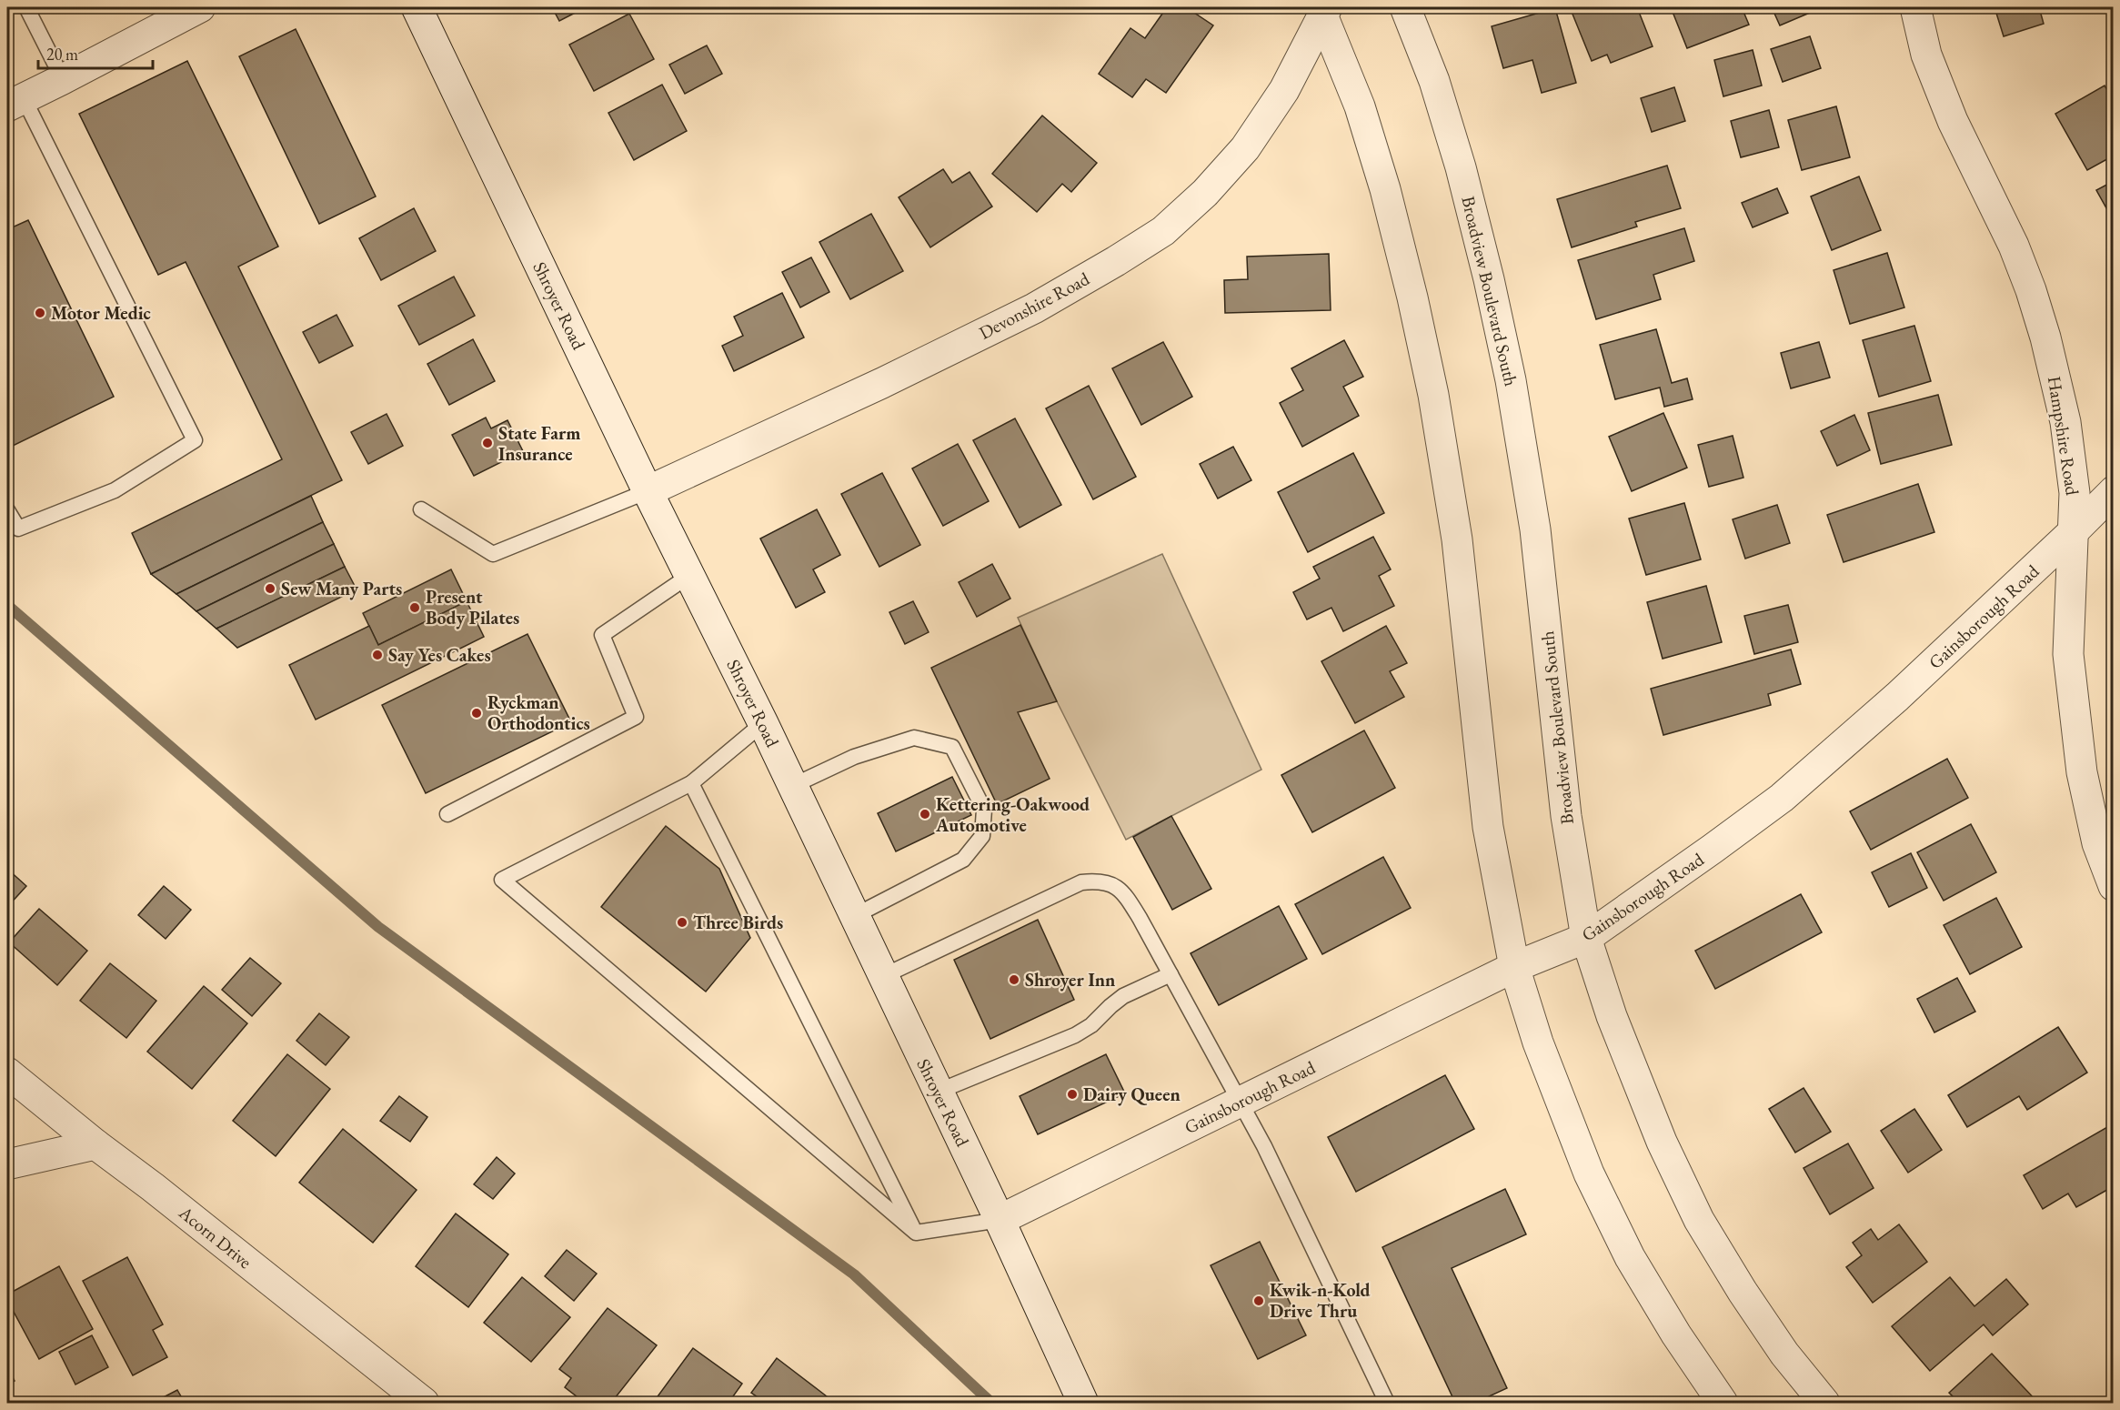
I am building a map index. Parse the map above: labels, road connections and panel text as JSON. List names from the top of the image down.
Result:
{
  "streets": {
    "street": [
      "Broadview Boulevard South",
      "Shroyer Road",
      "Devonshire Road",
      "Hampshire Road",
      "Gainsborough Road",
      "Acorn Drive"
    ]
  },
  "crossings": [
    ["Broadview Boulevard South", "Gainsborough Road"],
    ["Shroyer Road", "Devonshire Road"],
    ["Shroyer Road", "Gainsborough Road"],
    ["Hampshire Road", "Gainsborough Road"]
  ],
  "places": [
    "Motor Medic",
    "State Farm Insurance",
    "Sew Many Parts",
    "Present Body Pilates",
    "Say Yes Cakes",
    "Ryckman Orthodontics",
    "Kettering-Oakwood Automotive",
    "Three Birds",
    "Shroyer Inn",
    "Dairy Queen",
    "Kwik-n-Kold Drive Thru"
  ],
  "scale_bar": "20 m"
}
